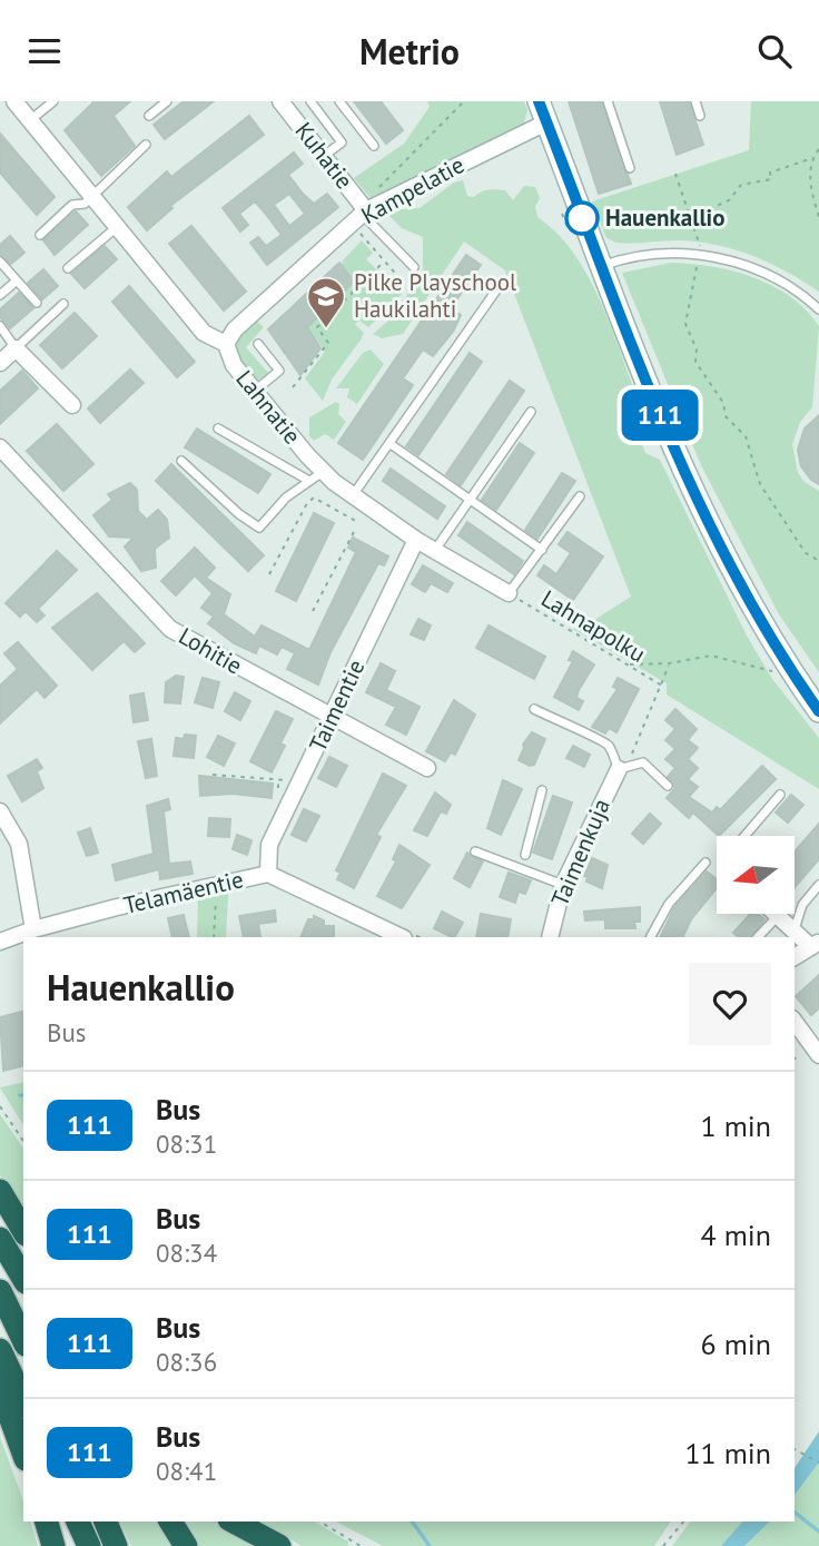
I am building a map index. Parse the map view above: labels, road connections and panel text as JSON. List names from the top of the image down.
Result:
{
  "streets": {
    "street": [
      "Kuhatie",
      "Kampelatie",
      "Lahnatie",
      "Lohitie",
      "Taimentie",
      "Taimenkuja",
      "Telamäentie"
    ],
    "path": ["Lahnapolku"]
  },
  "crossings": [
    ["Kuhatie", "Kampelatie"],
    ["Kampelatie", "Lahnatie"],
    ["Lahnatie", "Lahnapolku"],
    ["Lahnatie", "Taimentie"],
    ["Lohitie", "Taimentie"],
    ["Taimentie", "Telamäentie"]
  ],
  "places": {
    "other": ["Hauenkallio"],
    "school or university": ["Pilke Playschool Haukilahti"]
  },
  "lines": ["bus line 111"],
  "north": "left",
  "page": {
    "header": "Metrio",
    "on_map": "111",
    "heading": ["Hauenkallio", "Bus"],
    "list": [
      {
        "mark": "111",
        "name": "Bus",
        "note": "08:31",
        "value": "1 min"
      },
      {
        "mark": "111",
        "name": "Bus",
        "note": "08:34",
        "value": "4 min"
      },
      {
        "mark": "111",
        "name": "Bus",
        "note": "08:36",
        "value": "6 min"
      },
      {
        "mark": "111",
        "name": "Bus",
        "note": "08:41",
        "value": "11 min"
      }
    ]
  }
}
